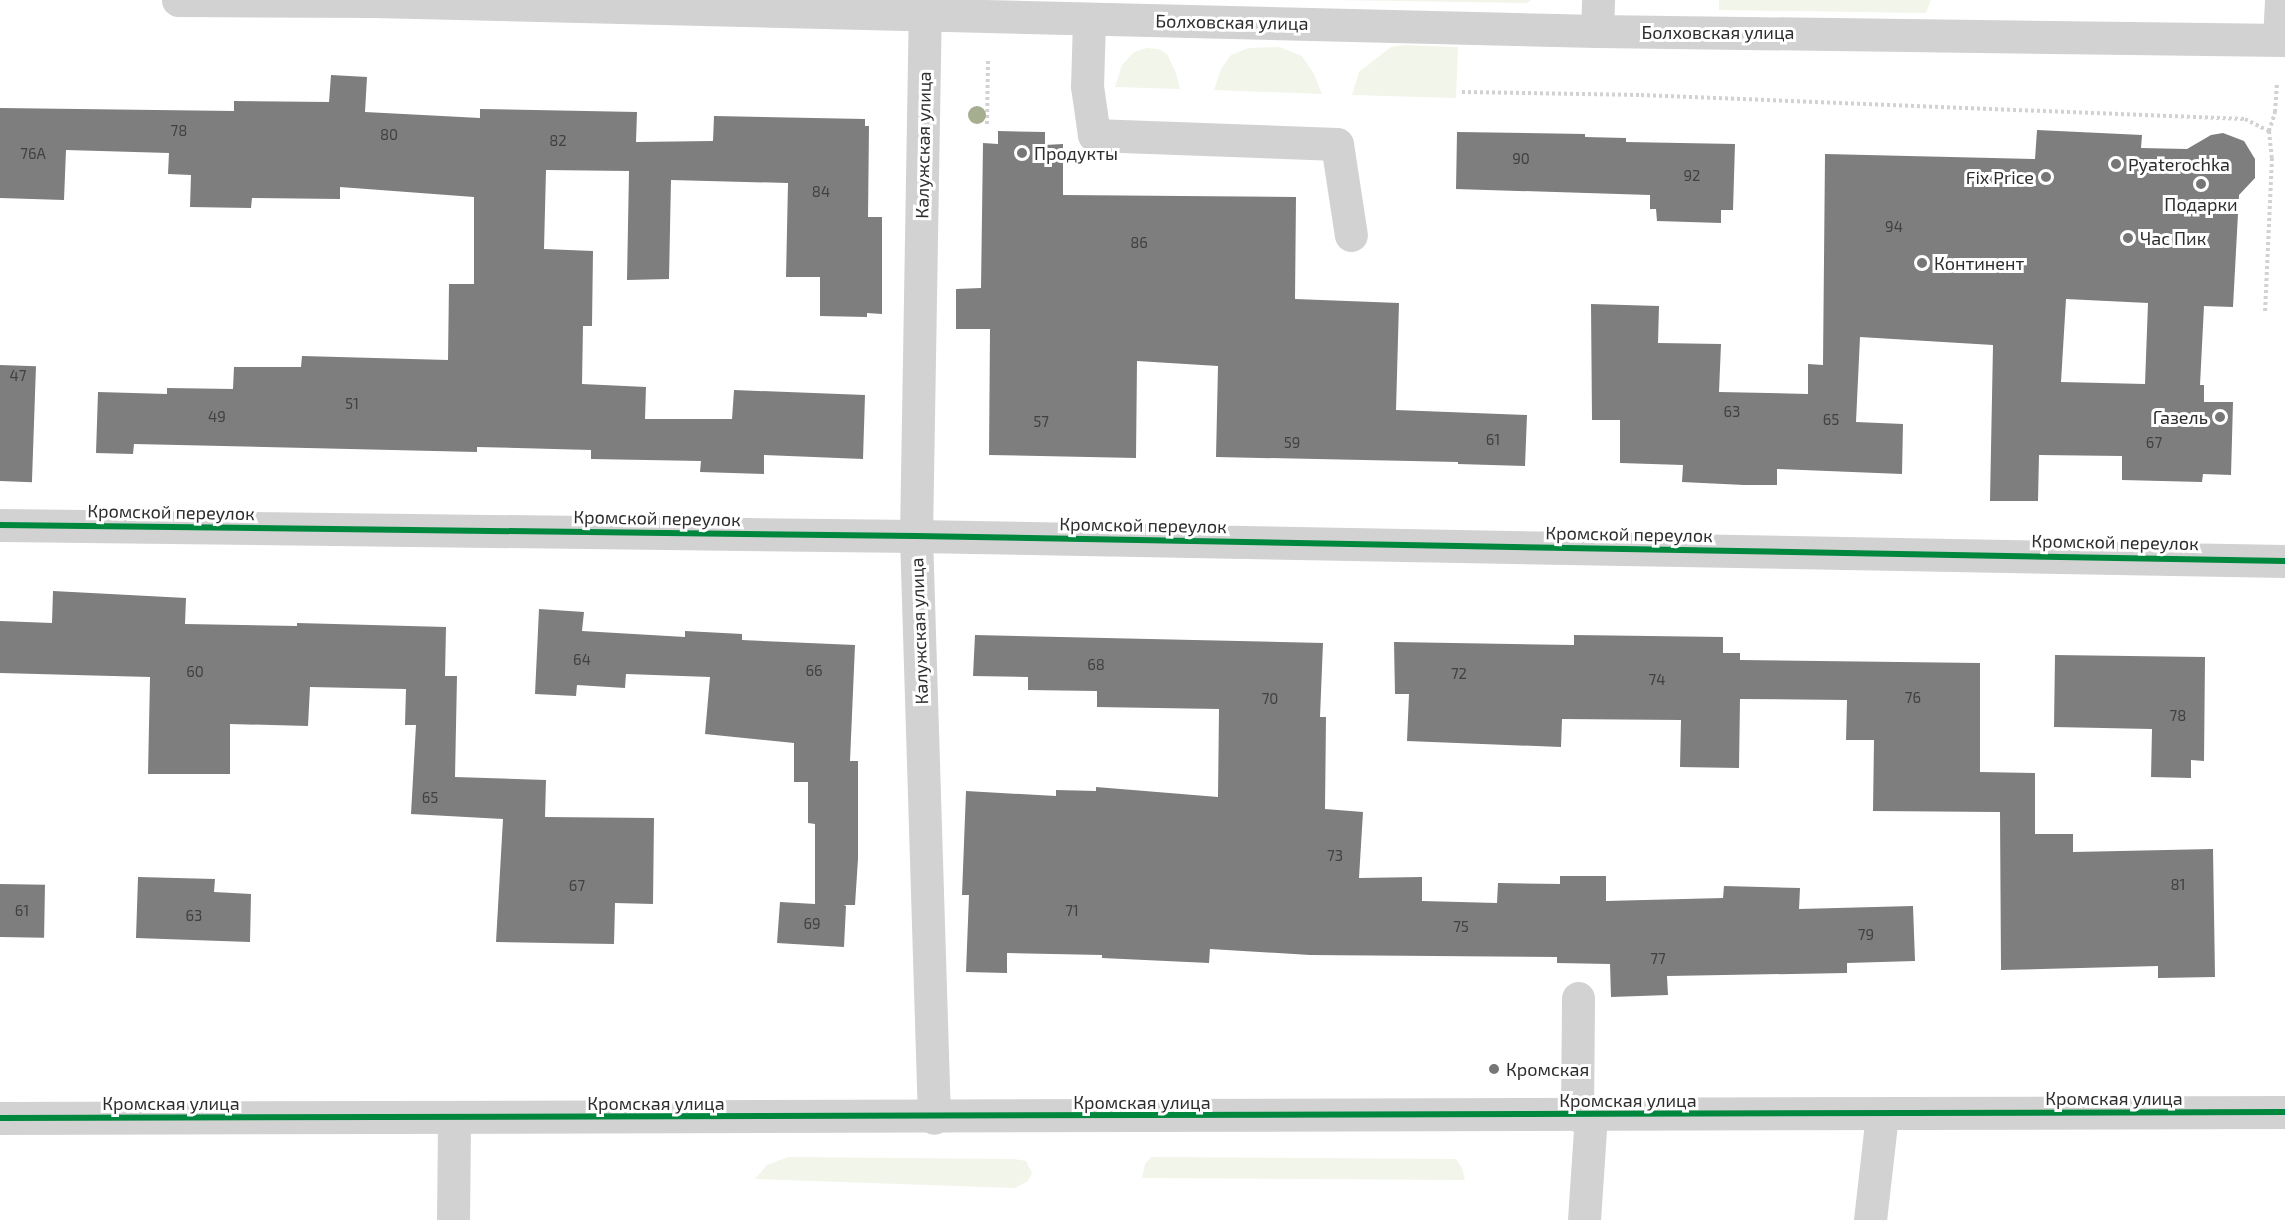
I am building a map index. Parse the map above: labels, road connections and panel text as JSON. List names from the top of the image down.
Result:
{
  "streets": {
    "street": [
      "Болховская улица",
      "Калужская улица",
      "Кромской переулок",
      "Кромская улица"
    ]
  },
  "crossings": [
    ["Болховская улица", "Калужская улица"],
    ["Калужская улица", "Кромской переулок"],
    ["Калужская улица", "Кромская улица"]
  ],
  "places": [
    "Продукты",
    "Pyaterochka",
    "Fix Price",
    "Подарки",
    "Час Пик",
    "Континент",
    "Газель",
    "Кромская"
  ],
  "house_numbers": [
    "78",
    "80",
    "82",
    "76А",
    "90",
    "92",
    "84",
    "94",
    "86",
    "47",
    "51",
    "63",
    "49",
    "65",
    "57",
    "61",
    "59",
    "67",
    "64",
    "68",
    "66",
    "60",
    "72",
    "74",
    "76",
    "70",
    "78",
    "65",
    "73",
    "81",
    "67",
    "61",
    "71",
    "63",
    "69",
    "75",
    "79",
    "77"
  ]
}
